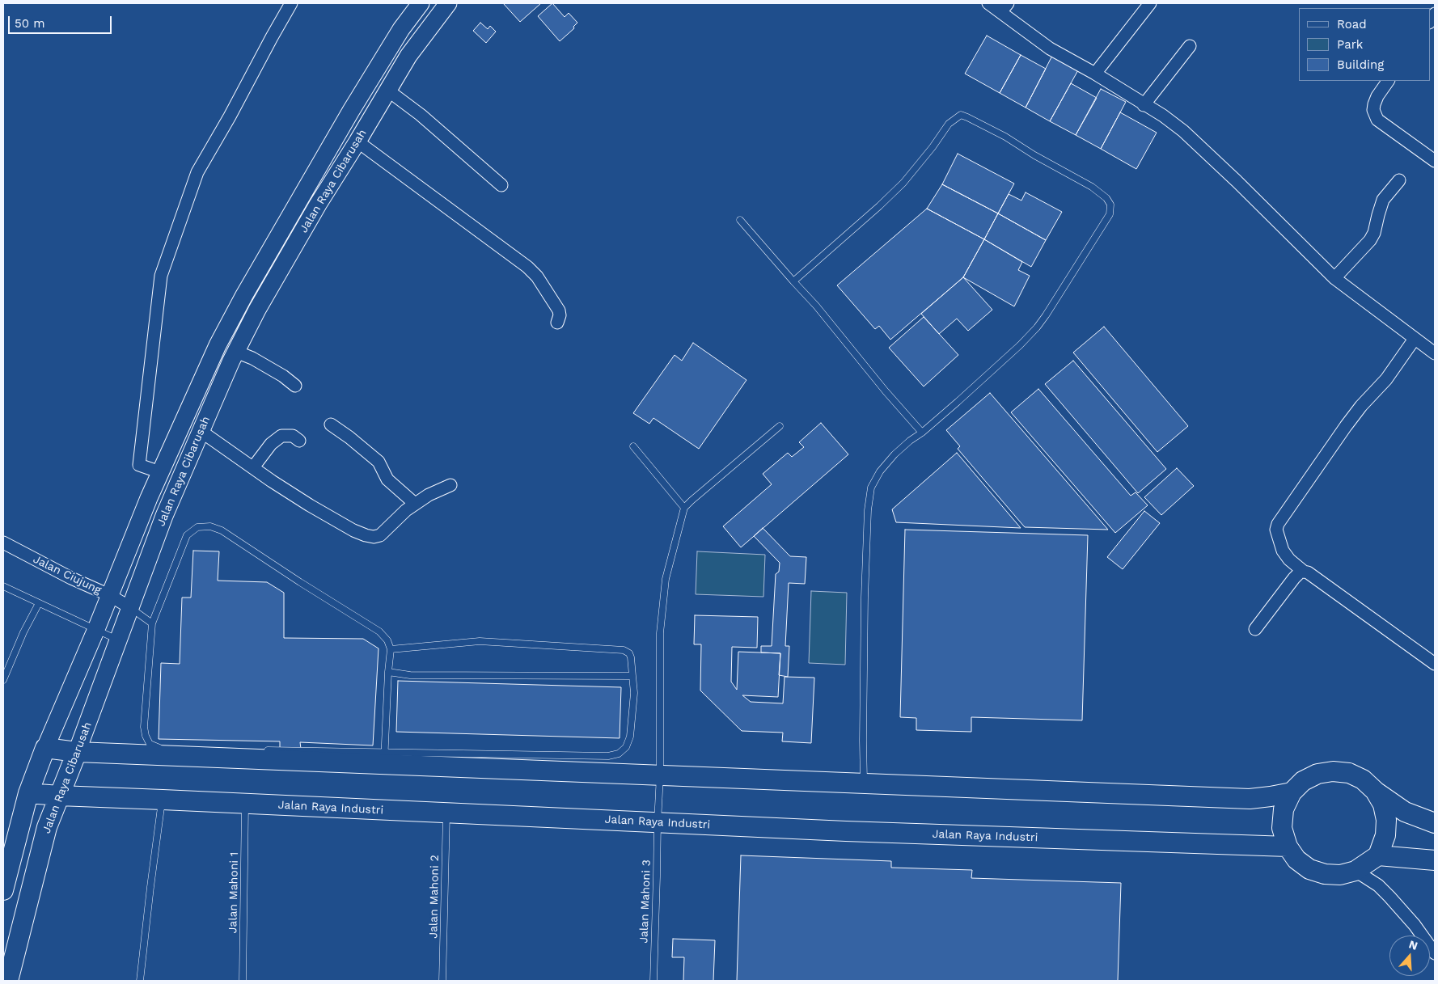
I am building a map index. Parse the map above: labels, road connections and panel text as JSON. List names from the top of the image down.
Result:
{
  "streets": {
    "main road": ["Jalan Raya Cibarusah", "Jalan Raya Industri"],
    "street": ["Jalan Ciujung"],
    "lane": ["Jalan Mahoni 1", "Jalan Mahoni 2", "Jalan Mahoni 3"]
  },
  "crossings": [
    ["Jalan Raya Cibarusah", "Jalan Ciujung"],
    ["Jalan Raya Cibarusah", "Jalan Raya Industri"],
    ["Jalan Raya Industri", "Jalan Mahoni 1"],
    ["Jalan Raya Industri", "Jalan Mahoni 2"],
    ["Jalan Raya Industri", "Jalan Mahoni 3"]
  ],
  "legend": ["Road", "Park", "Building"],
  "scale_bar": "50 m",
  "north": "top"
}
